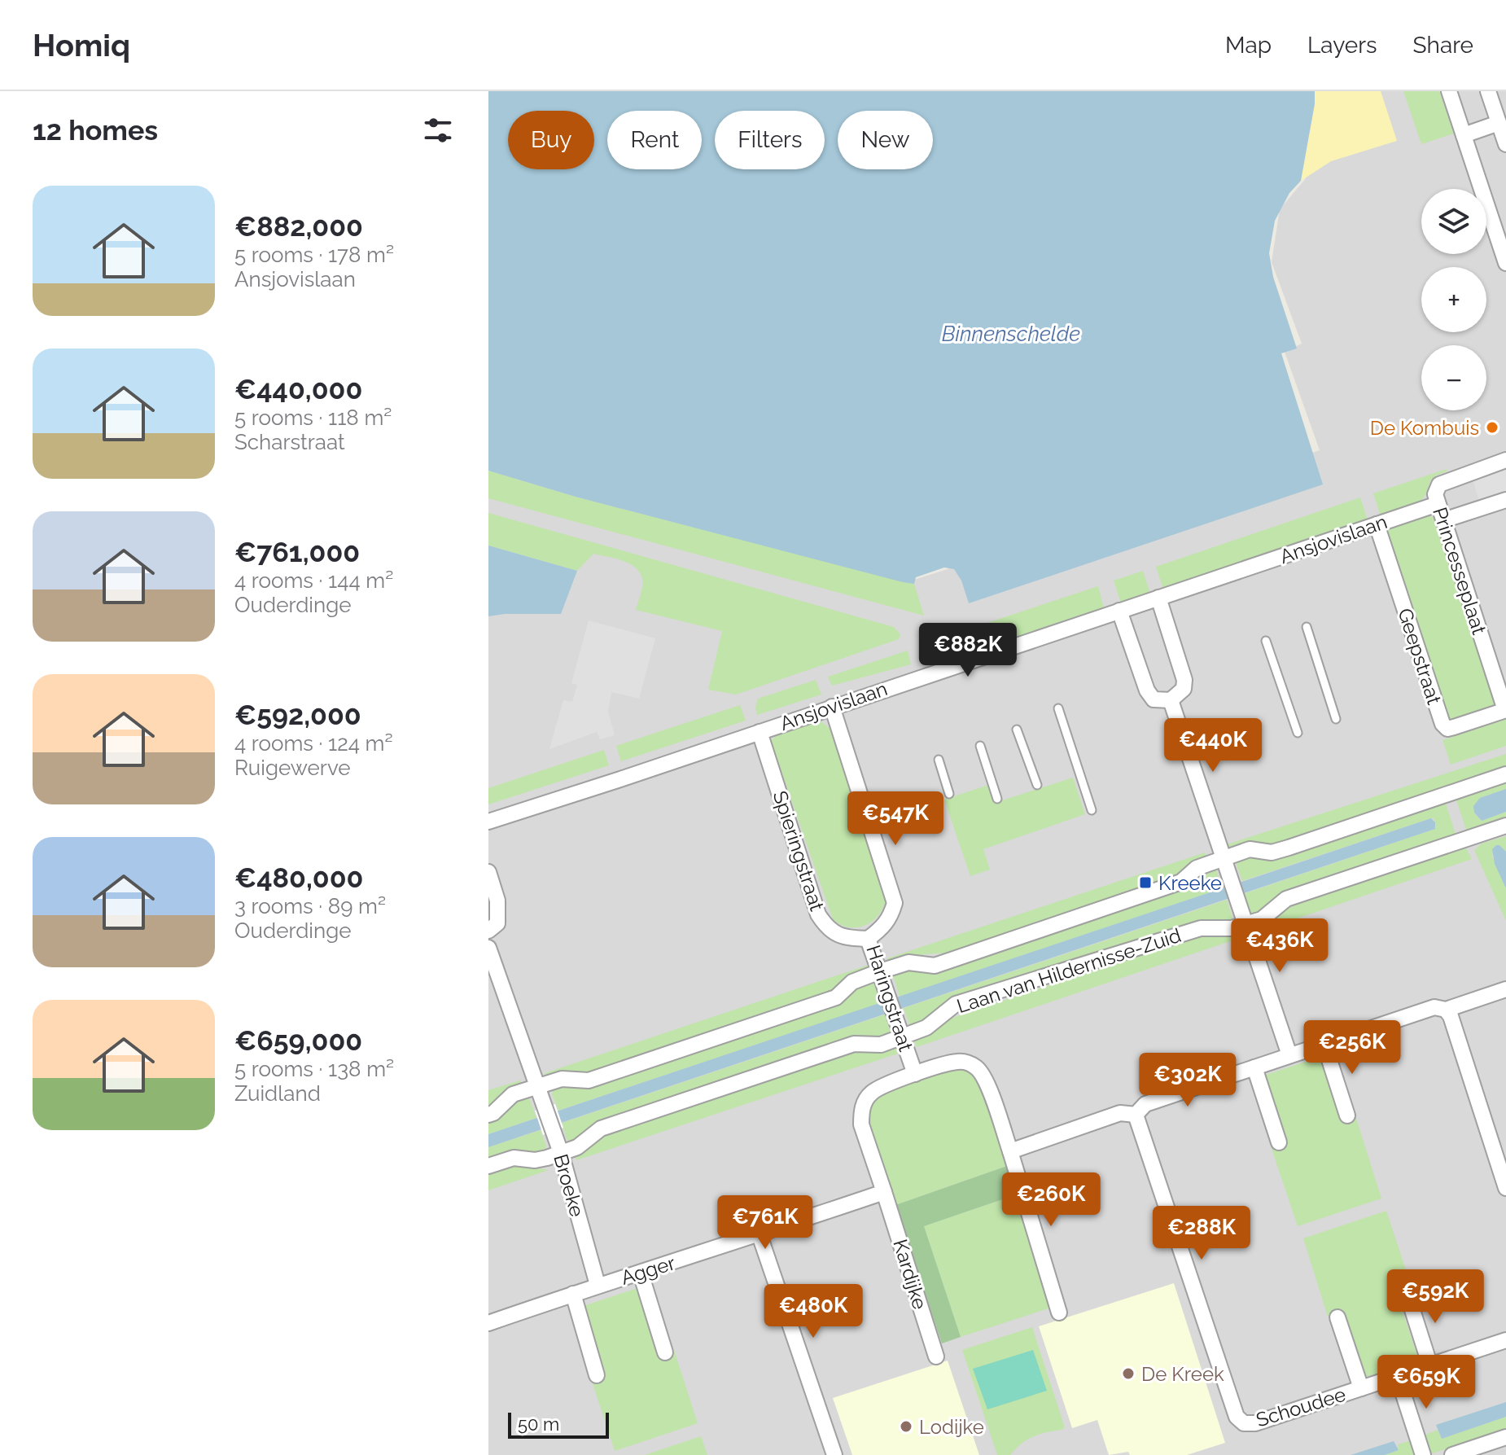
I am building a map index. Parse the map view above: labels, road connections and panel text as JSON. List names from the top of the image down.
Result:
{
  "streets": {
    "street": [
      "Ansjovislaan",
      "Princesseplaat",
      "Geepstraat",
      "Spieringstraat",
      "Laan van Hildernisse-Zuid",
      "Haringstraat",
      "Broeke",
      "Agger",
      "Kardijke",
      "Schoudee"
    ]
  },
  "crossings": [
    ["Ansjovislaan", "Princesseplaat"],
    ["Ansjovislaan", "Geepstraat"],
    ["Ansjovislaan", "Spieringstraat"],
    ["Ansjovislaan", "Haringstraat"],
    ["Princesseplaat", "Geepstraat"],
    ["Spieringstraat", "Haringstraat"],
    ["Laan van Hildernisse-Zuid", "Haringstraat"],
    ["Laan van Hildernisse-Zuid", "Broeke"],
    ["Broeke", "Agger"],
    ["Agger", "Kardijke"]
  ],
  "water": ["Binnenschelde"],
  "places": {
    "other": ["De Kombuis", "De Kreek", "Lodijke"],
    "transit": ["Kreeke"]
  },
  "scale_bar": "50 m",
  "page": {
    "header": "Homiq",
    "nav": ["Map", "Layers", "Share"],
    "heading": "12 homes",
    "chip": [
      "Buy",
      "Rent",
      "Filters",
      "New"
    ],
    "list": [
      {
        "name": "€882,000",
        "note": "5 rooms · 178 m² · Ansjovislaan"
      },
      {
        "name": "€440,000",
        "note": "5 rooms · 118 m² · Scharstraat"
      },
      {
        "name": "€761,000",
        "note": "4 rooms · 144 m² · Ouderdinge"
      },
      {
        "name": "€592,000",
        "note": "4 rooms · 124 m² · Ruigewerve"
      },
      {
        "name": "€480,000",
        "note": "3 rooms · 89 m² · Ouderdinge"
      },
      {
        "name": "€659,000",
        "note": "5 rooms · 138 m² · Zuidland"
      }
    ],
    "map_buttons": ["+", "−"],
    "price": [
      "€882K",
      "€440K",
      "€547K",
      "€436K",
      "€256K",
      "€302K",
      "€260K",
      "€761K",
      "€288K",
      "€592K",
      "€480K",
      "€659K"
    ],
    "scale": "50 m"
  }
}
